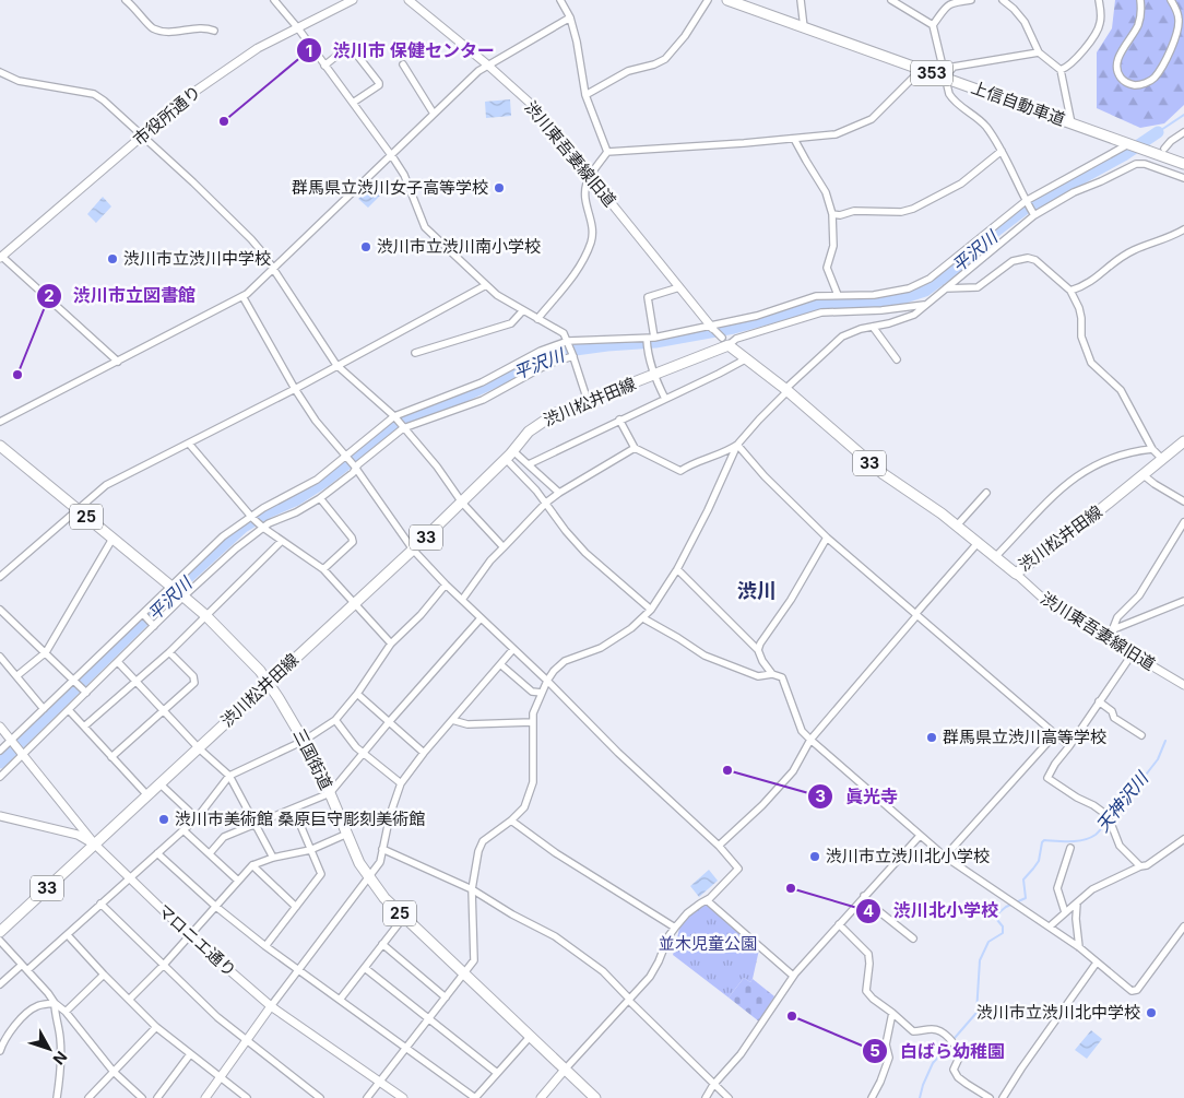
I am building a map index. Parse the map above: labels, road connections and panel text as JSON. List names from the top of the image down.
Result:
{
  "streets": {
    "main road": [
      "353",
      "上信自動車道",
      "渋川松井田線",
      "33",
      "25",
      "三国街道"
    ],
    "street": ["市役所通り", "渋川東吾妻線旧道", "マロニエ通り"]
  },
  "crossings": [
    ["渋川東吾妻線旧道", "渋川松井田線"],
    ["渋川松井田線", "三国街道"],
    ["渋川松井田線", "マロニエ通り"]
  ],
  "districts": ["渋川"],
  "water": ["平沢川", "天神沢川"],
  "parks": ["並木児童公園"],
  "places": [
    "渋川市 保健センター",
    "群馬県立渋川女子高等学校",
    "渋川市立渋川南小学校",
    "渋川市立渋川中学校",
    "渋川市立図書館",
    "群馬県立渋川高等学校",
    "眞光寺",
    "渋川市美術館 桑原巨守彫刻美術館",
    "渋川市立渋川北小学校",
    "渋川北小学校",
    "渋川市立渋川北中学校",
    "白ばら幼稚園"
  ],
  "north": "bottom right"
}
